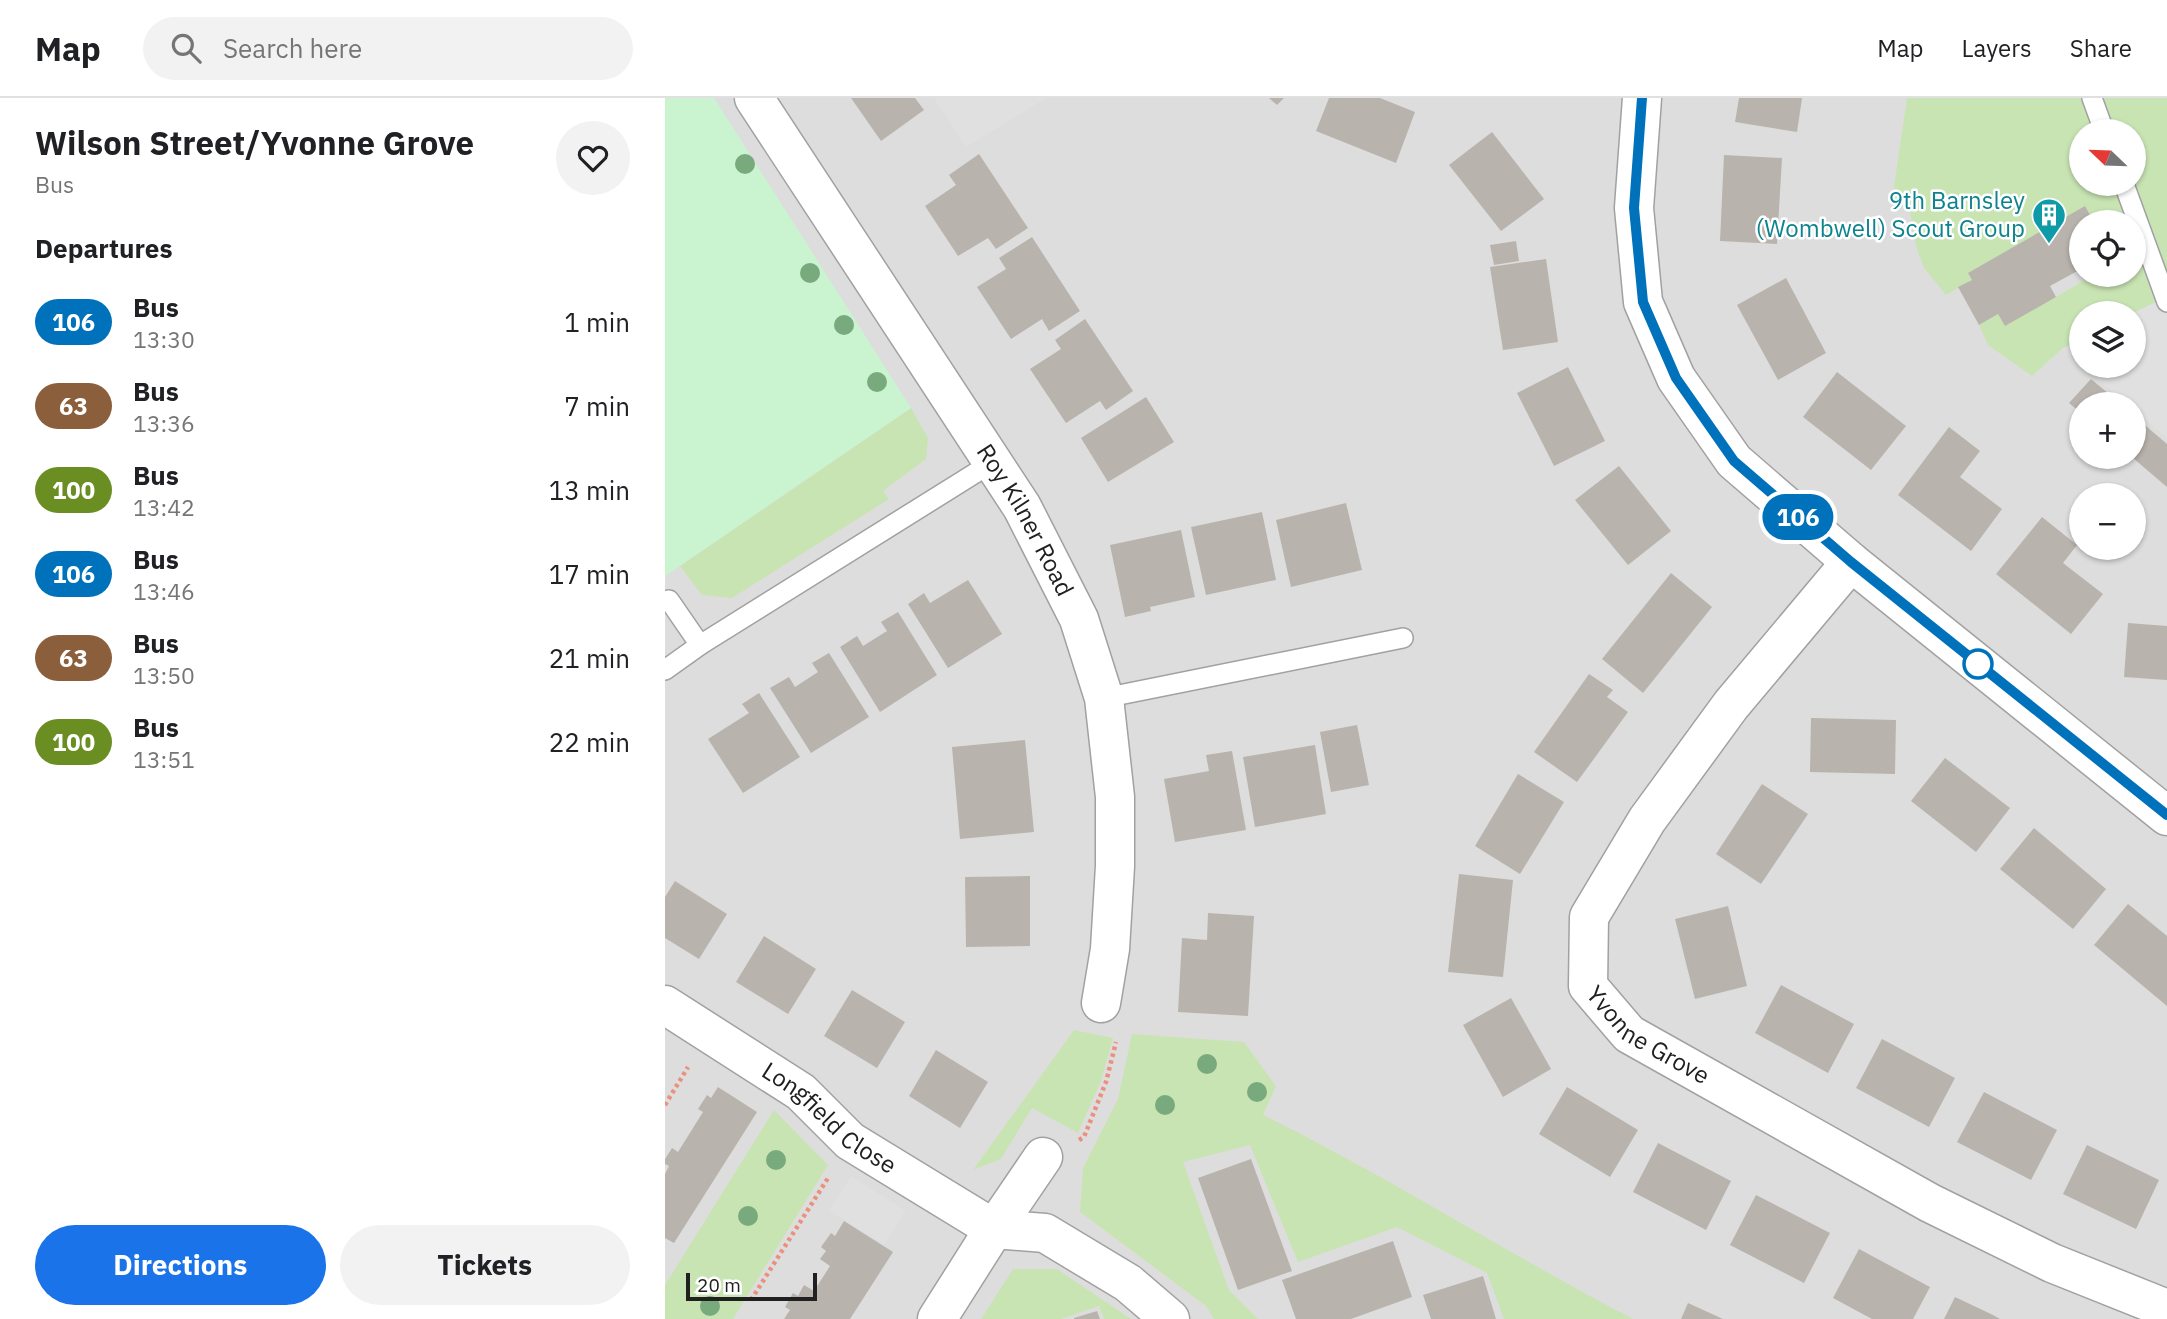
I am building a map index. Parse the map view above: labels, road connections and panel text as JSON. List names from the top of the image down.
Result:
{
  "streets": {
    "street": ["Roy Kilner Road", "Yvonne Grove", "Longfield Close"]
  },
  "places": {
    "building": ["9th Barnsley (Wombwell) Scout Group"]
  },
  "lines": ["bus line 106"],
  "scale_bar": "20 m",
  "north": "top left",
  "page": {
    "header": "Map",
    "search": "Search here",
    "nav": ["Map", "Layers", "Share"],
    "heading": [
      ["Wilson Street/Yvonne Grove", "Bus"],
      "Departures"
    ],
    "on_map": "106",
    "map_buttons": ["+", "−"],
    "list": [
      {
        "mark": "106",
        "name": "Bus",
        "note": "13:30",
        "value": "1 min"
      },
      {
        "mark": "63",
        "name": "Bus",
        "note": "13:36",
        "value": "7 min"
      },
      {
        "mark": "100",
        "name": "Bus",
        "note": "13:42",
        "value": "13 min"
      },
      {
        "mark": "106",
        "name": "Bus",
        "note": "13:46",
        "value": "17 min"
      },
      {
        "mark": "63",
        "name": "Bus",
        "note": "13:50",
        "value": "21 min"
      },
      {
        "mark": "100",
        "name": "Bus",
        "note": "13:51",
        "value": "22 min"
      }
    ],
    "buttons": ["Directions", "Tickets"],
    "scale": "20 m"
  }
}
